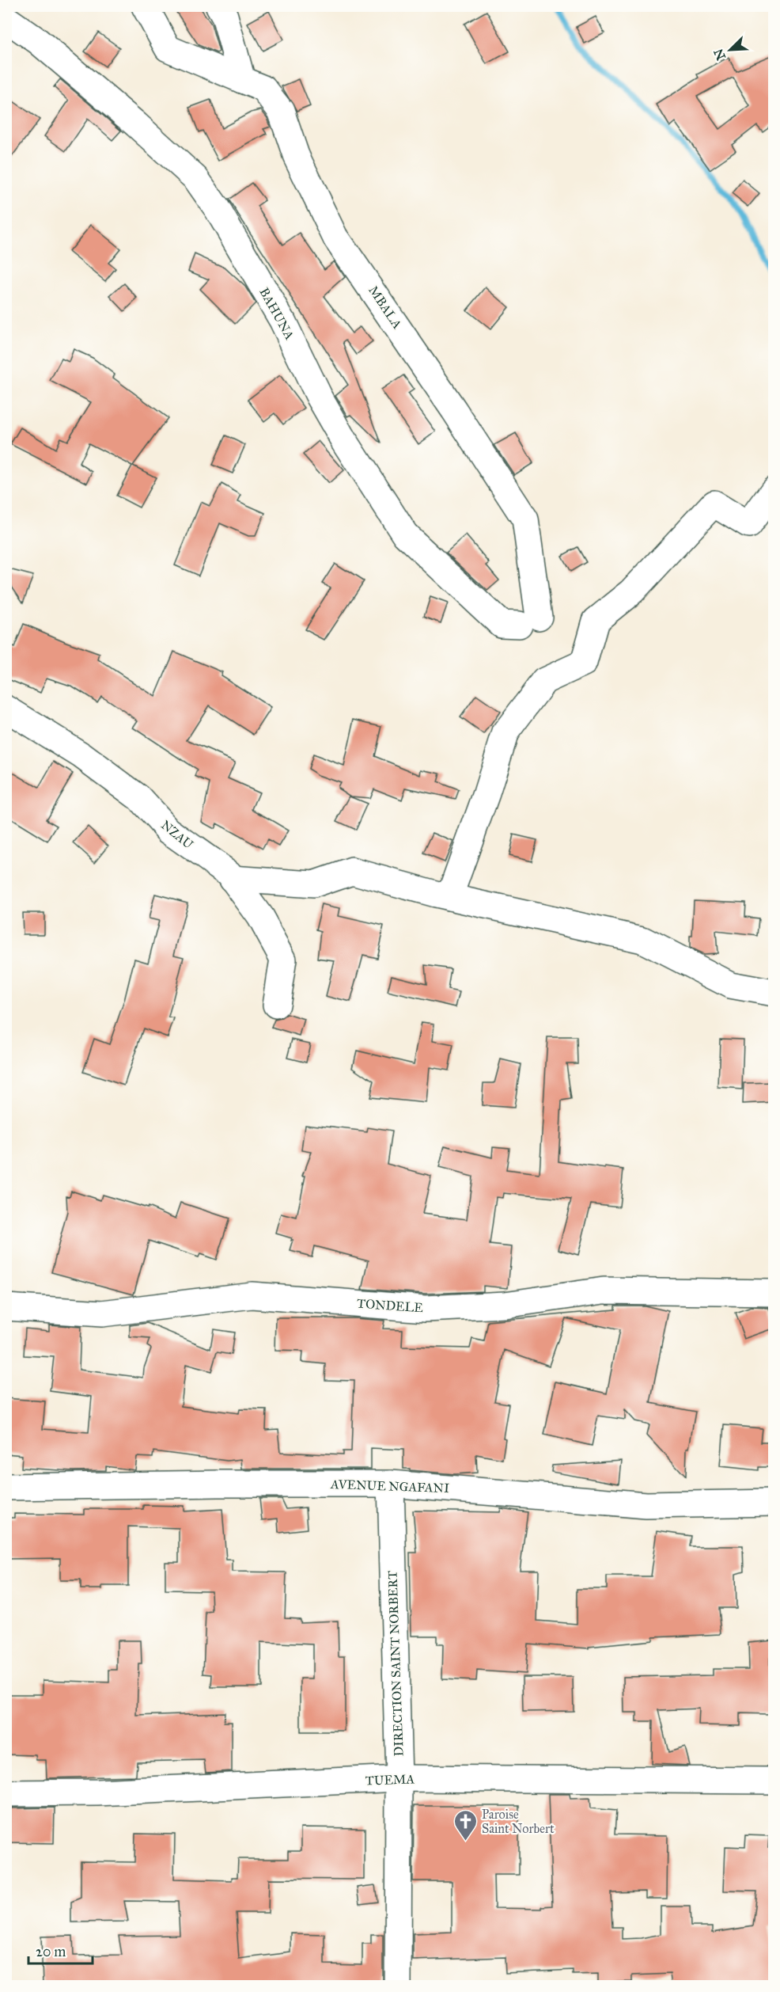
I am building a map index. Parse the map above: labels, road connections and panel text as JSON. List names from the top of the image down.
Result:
{
  "streets": {
    "street": [
      "MBALA",
      "BAHUNA",
      "NZAU",
      "TONDELE",
      "AVENUE NGAFANI",
      "DIRECTION SAINT NORBERT",
      "TUEMA"
    ]
  },
  "crossings": [
    ["MBALA", "BAHUNA"],
    ["AVENUE NGAFANI", "DIRECTION SAINT NORBERT"],
    ["DIRECTION SAINT NORBERT", "TUEMA"]
  ],
  "places": {
    "church": ["Paroise Saint Norbert"]
  },
  "scale_bar": "20 m",
  "north": "bottom left"
}
